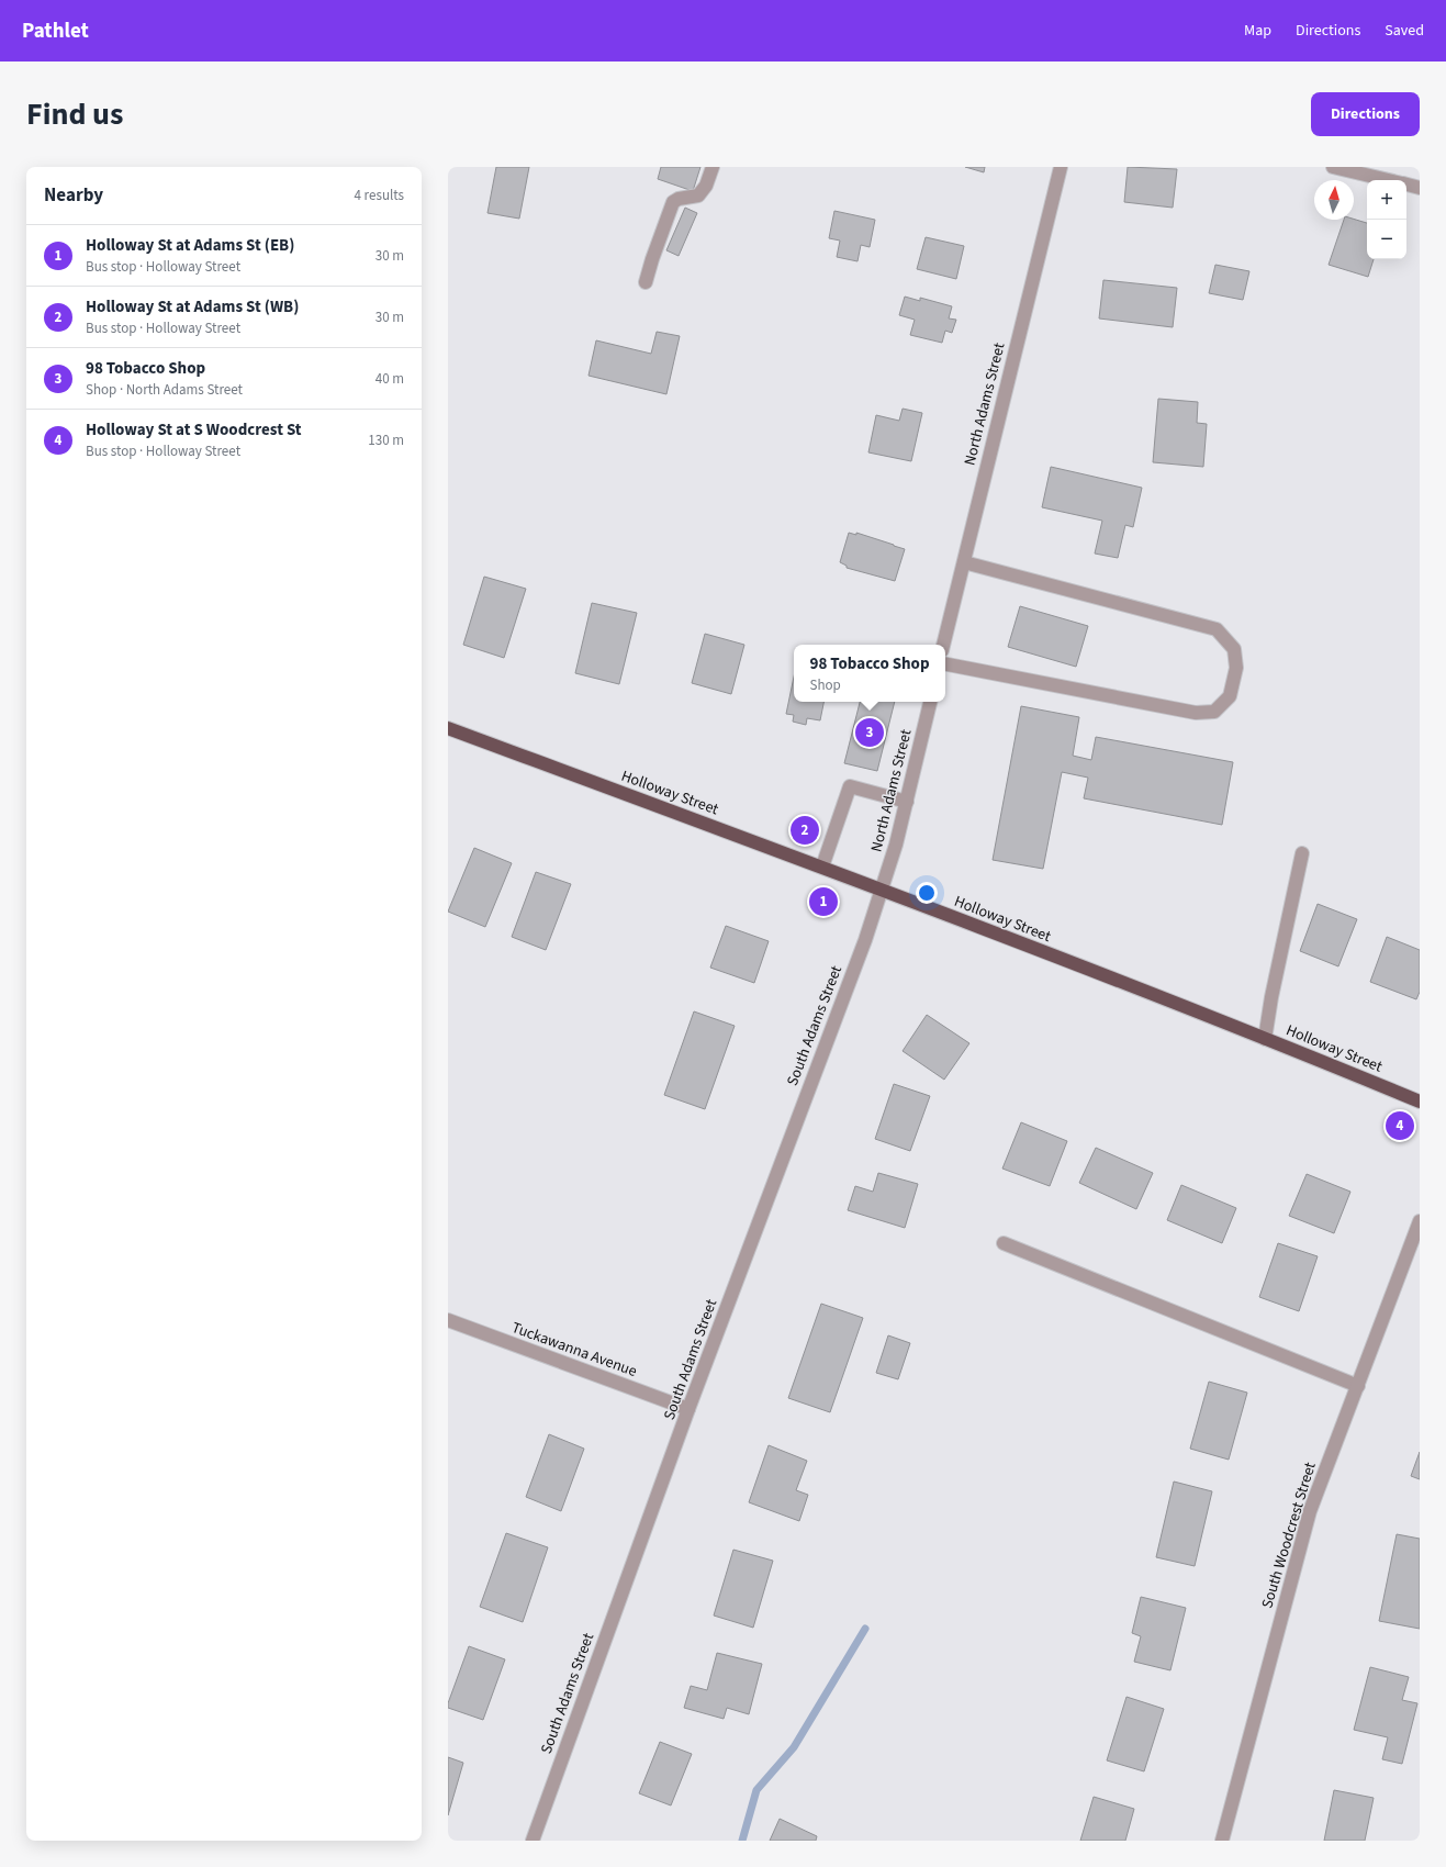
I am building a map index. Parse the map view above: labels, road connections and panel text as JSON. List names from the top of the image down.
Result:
{
  "streets": {
    "highway": ["Holloway Street"],
    "street": [
      "North Adams Street",
      "South Adams Street",
      "Tuckawanna Avenue",
      "South Woodcrest Street"
    ]
  },
  "crossings": [
    ["North Adams Street", "Holloway Street"],
    ["North Adams Street", "South Adams Street"],
    ["Holloway Street", "South Adams Street"],
    ["South Adams Street", "Tuckawanna Avenue"]
  ],
  "north": "top",
  "page": {
    "header": "Pathlet",
    "nav": ["Map", "Directions", "Saved"],
    "title": "Find us",
    "buttons": "Directions",
    "heading": ["Nearby", "4 results"],
    "map_buttons": ["+", "−"],
    "list": [
      {
        "mark": "1",
        "name": "Holloway St at Adams St (EB)",
        "note": "Bus stop · Holloway Street",
        "value": "30 m"
      },
      {
        "mark": "2",
        "name": "Holloway St at Adams St (WB)",
        "note": "Bus stop · Holloway Street",
        "value": "30 m"
      },
      {
        "mark": "3",
        "name": "98 Tobacco Shop",
        "note": "Shop · North Adams Street",
        "value": "40 m"
      },
      {
        "mark": "4",
        "name": "Holloway St at S Woodcrest St",
        "note": "Bus stop · Holloway Street",
        "value": "130 m"
      }
    ],
    "popup": ["98 Tobacco Shop", "Shop"],
    "pins": [
      "3",
      "2",
      "1",
      "4"
    ]
  }
}
